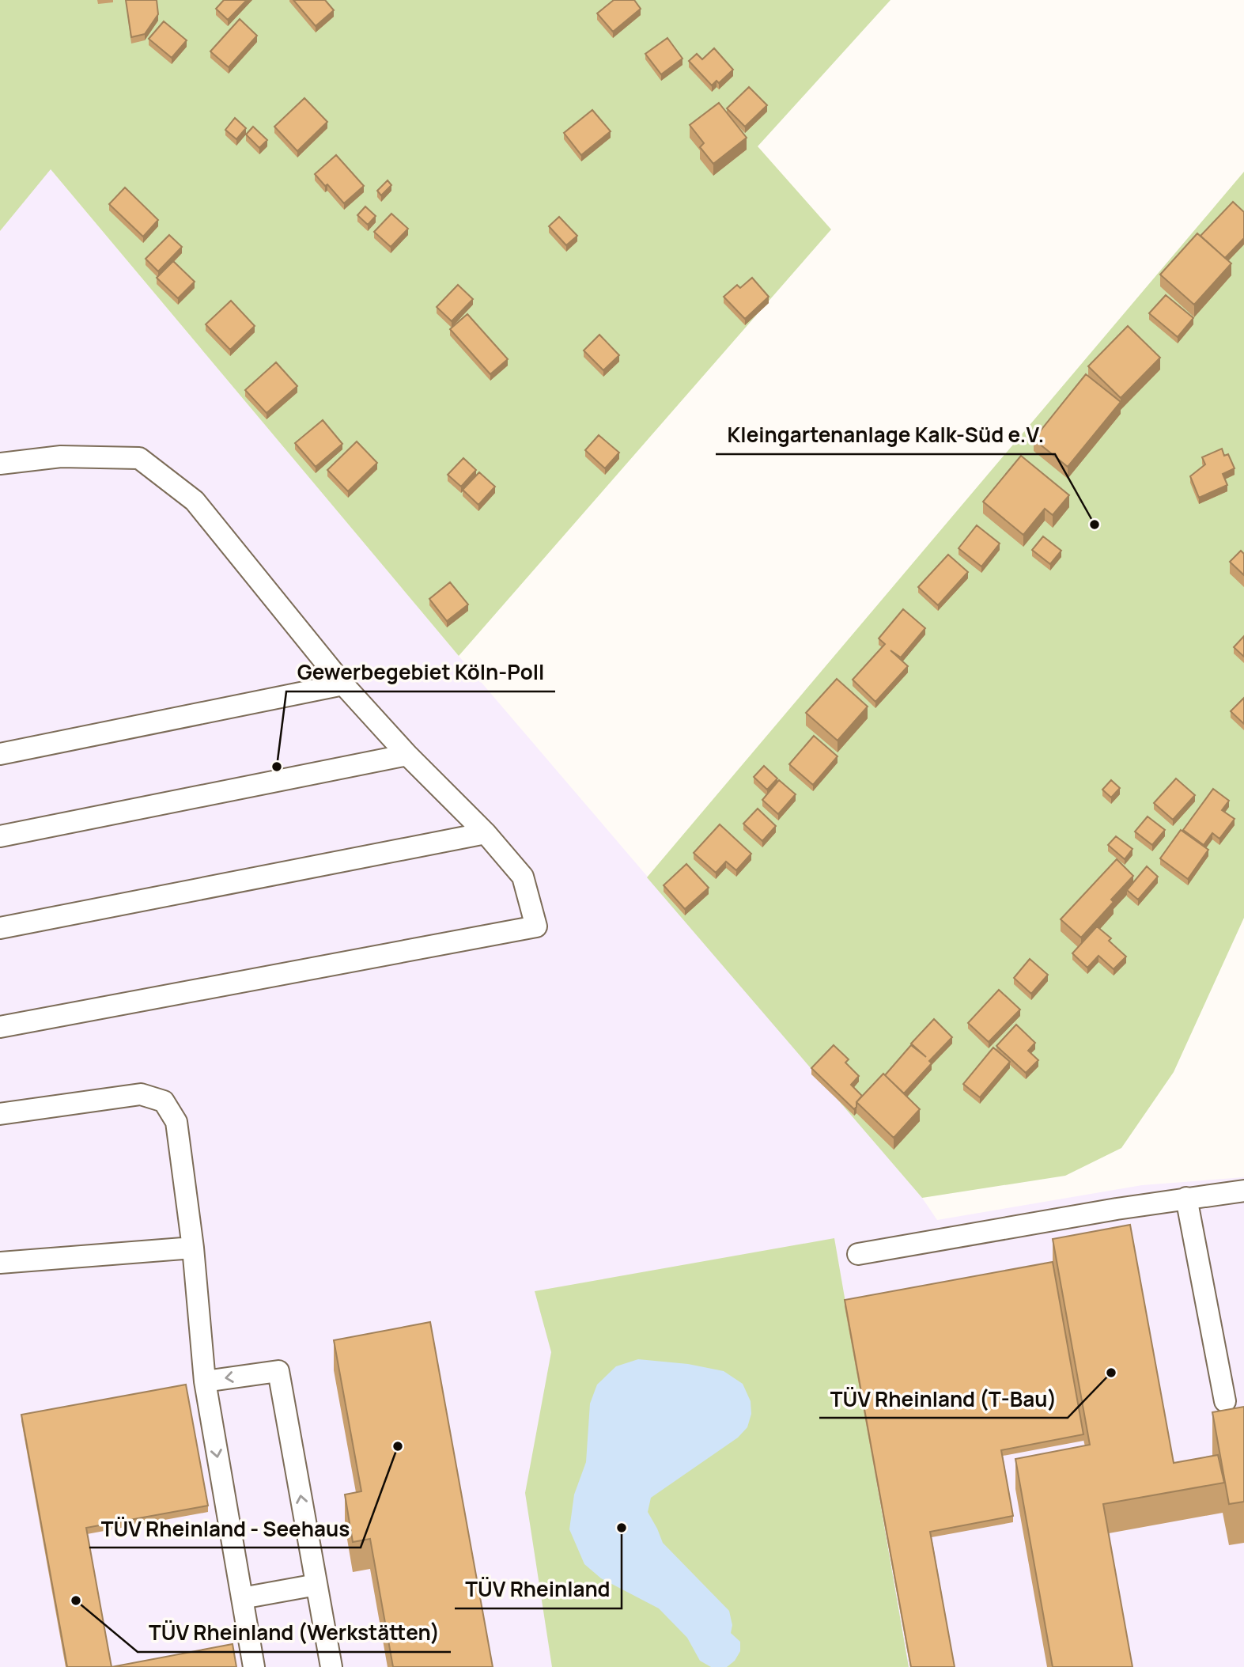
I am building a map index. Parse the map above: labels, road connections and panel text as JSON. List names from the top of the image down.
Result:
{
  "places": [
    "Kleingartenanlage Kalk-Süd e.V.",
    "Gewerbegebiet Köln-Poll",
    "TÜV Rheinland (T-Bau)",
    "TÜV Rheinland - Seehaus",
    "TÜV Rheinland",
    "TÜV Rheinland (Werkstätten)"
  ]
}
